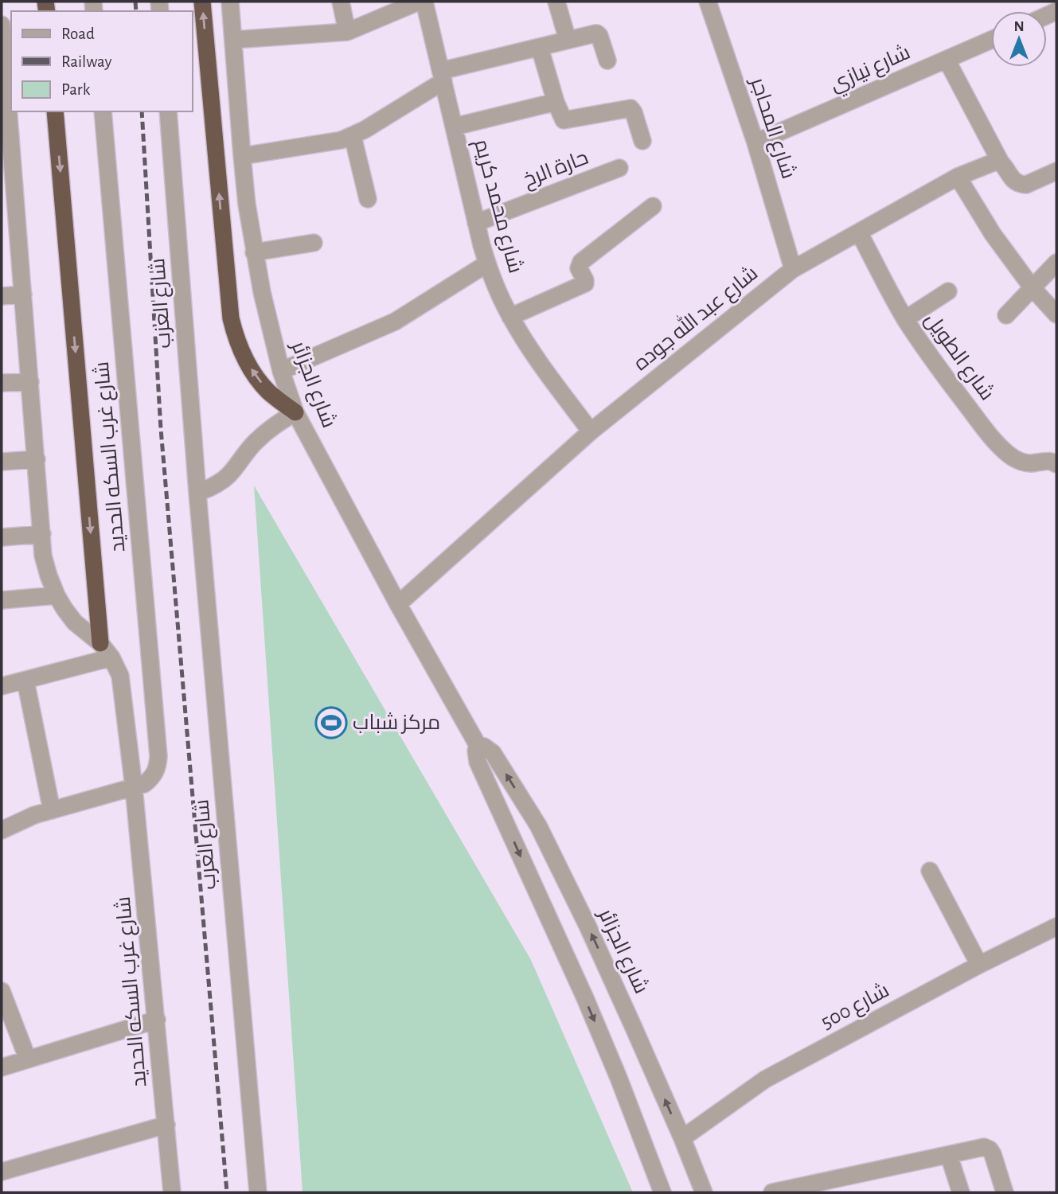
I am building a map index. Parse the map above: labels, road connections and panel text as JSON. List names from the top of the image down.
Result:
{
  "streets": {
    "street": [
      "شارع نيازي",
      "شارع المحاجر",
      "حارة الرخ",
      "شارع محمد كريم",
      "شارع العزب",
      "شارع عبد الله جوده",
      "شارع الطويل",
      "شارع الجزائر",
      "شارع غرب السكه الحديد",
      "شارع العرب",
      "شارع 500"
    ]
  },
  "crossings": [
    ["شارع نيازي", "شارع المحاجر"],
    ["شارع المحاجر", "شارع عبد الله جوده"],
    ["حارة الرخ", "شارع محمد كريم"],
    ["شارع محمد كريم", "شارع عبد الله جوده"],
    ["شارع العزب", "شارع العرب"],
    ["شارع عبد الله جوده", "شارع الطويل"],
    ["شارع عبد الله جوده", "شارع الجزائر"],
    ["شارع الجزائر", "شارع 500"]
  ],
  "places": {
    "sports": ["مركز شباب"]
  },
  "legend": ["Road", "Railway", "Park"],
  "north": "top"
}
